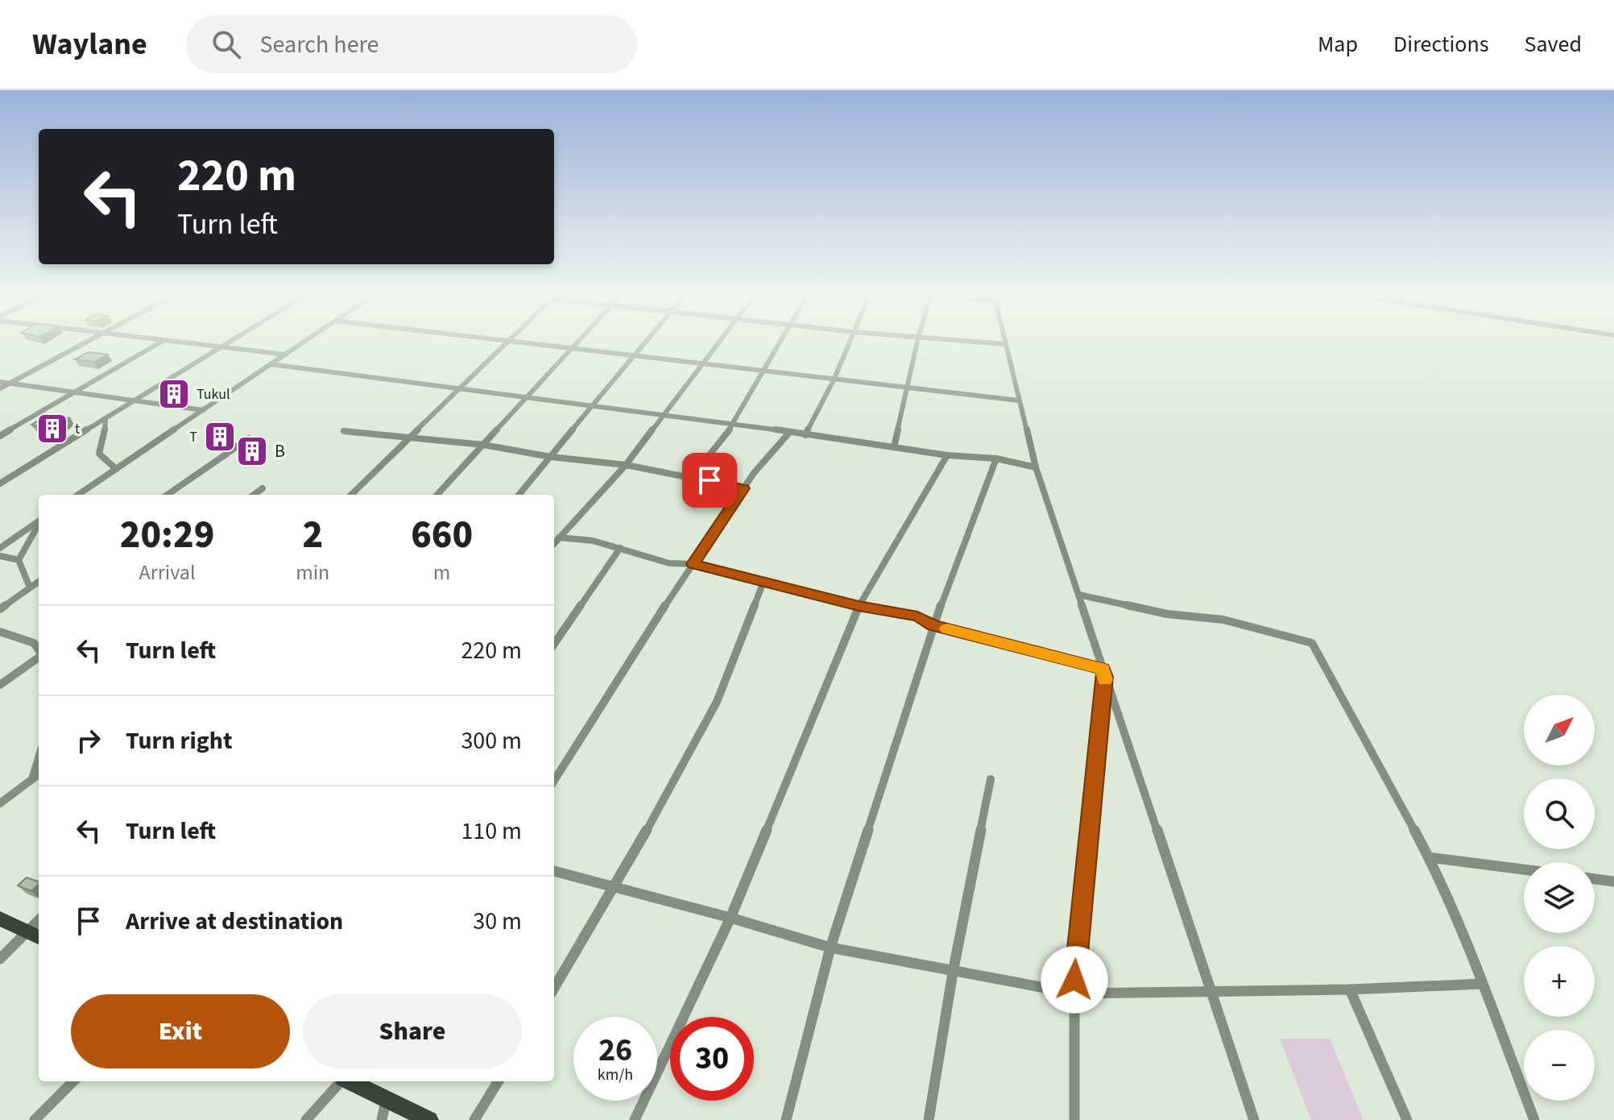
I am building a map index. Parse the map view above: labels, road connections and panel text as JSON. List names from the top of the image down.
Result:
{
  "places": {
    "building": [
      "Tukul",
      "t",
      "T",
      "B"
    ]
  },
  "north": "top right",
  "page": {
    "header": "Waylane",
    "search": "Search here",
    "nav": ["Map", "Directions", "Saved"],
    "turn": ["220 m", "Turn left"],
    "eta": [
      "20:29",
      "Arrival",
      "2",
      "min",
      "660",
      "m"
    ],
    "list": [
      {
        "name": "Turn left",
        "value": "220 m"
      },
      {
        "name": "Turn right",
        "value": "300 m"
      },
      {
        "name": "Turn left",
        "value": "110 m"
      },
      {
        "name": "Arrive at destination",
        "value": "30 m"
      }
    ],
    "map_buttons": ["+", "−"],
    "buttons": ["Exit", "Share"],
    "speed": "26 km/h",
    "limit": "30"
  }
}
